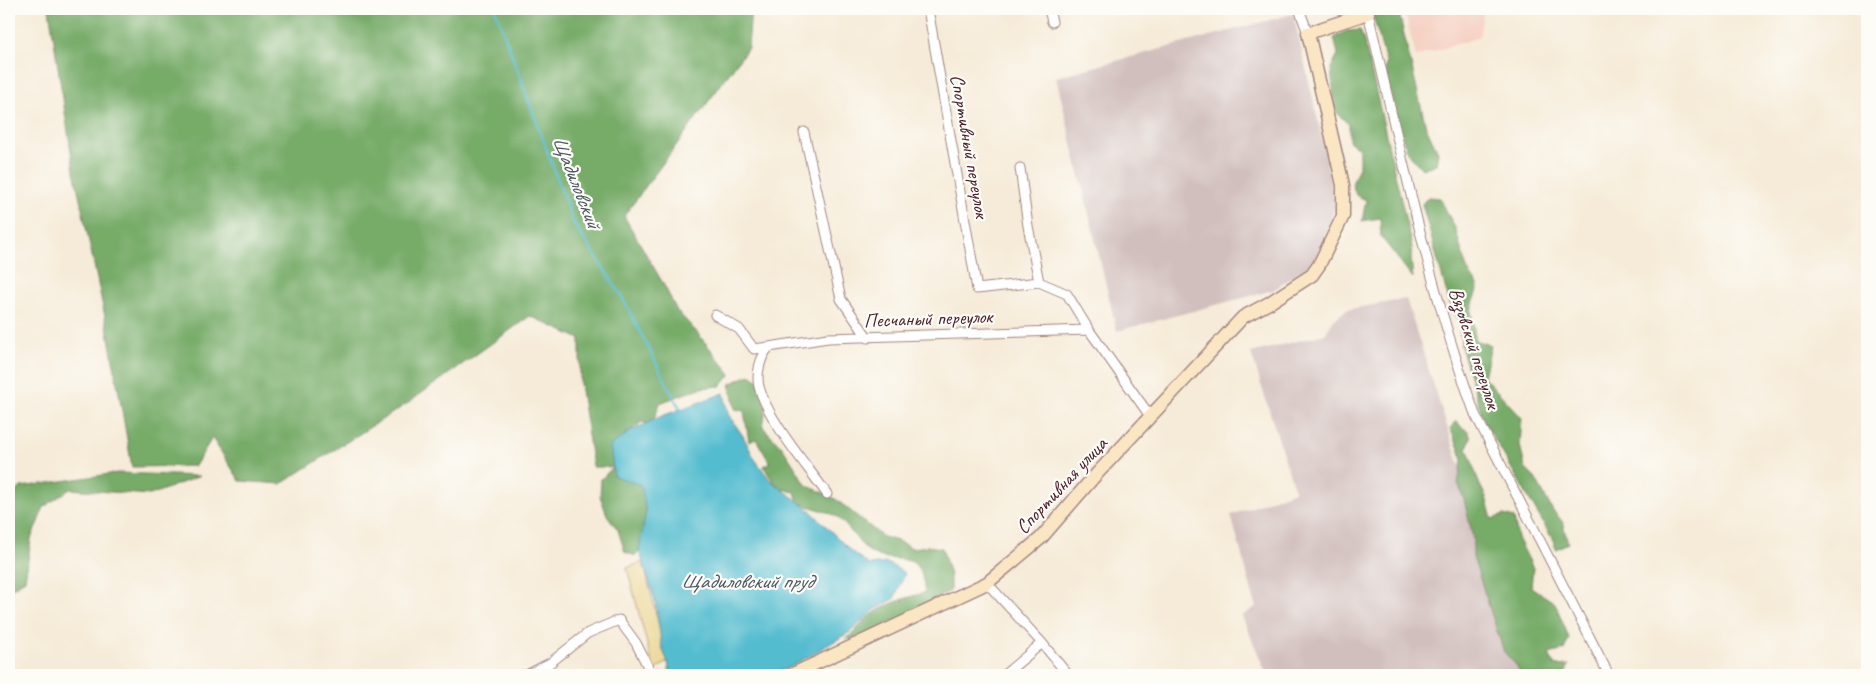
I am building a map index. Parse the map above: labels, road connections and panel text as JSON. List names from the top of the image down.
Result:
{
  "streets": {
    "street": [
      "Спортивный переулок",
      "Песчаный переулок",
      "Вязовский переулок",
      "Спортивная улица"
    ]
  },
  "water": ["Щадиловский", "Щадиловский пруд"]
}
